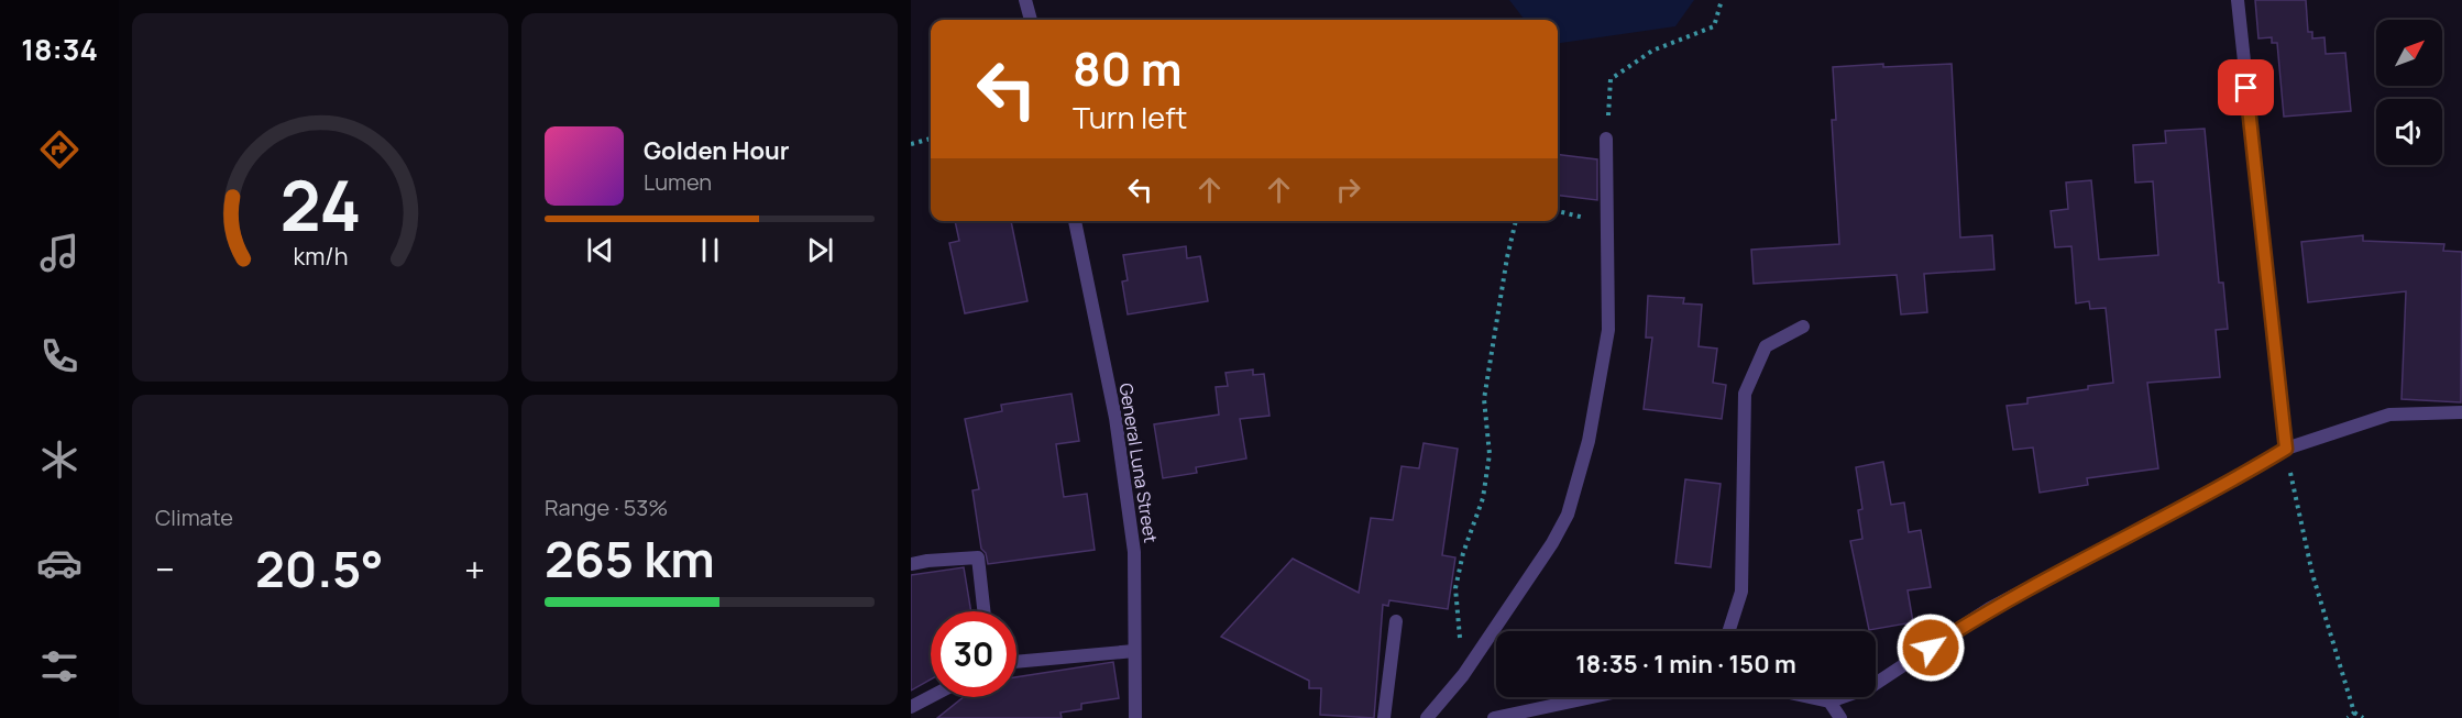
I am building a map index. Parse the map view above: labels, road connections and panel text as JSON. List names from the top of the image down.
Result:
{
  "streets": {
    "street": ["General Luna Street"]
  },
  "north": "top right",
  "page": {
    "tabs": "18:34",
    "turn": ["80 m", "Turn left"],
    "song": ["Golden Hour", "Lumen"],
    "tile": [
      "Climate",
      ["Range · 53%", "265 km"]
    ],
    "heat": ["−", "20.5°", "+"],
    "limit": "30",
    "trip": "18:35 · 1 min · 150 m",
    "gauge": ["24", "km/h"]
  }
}
